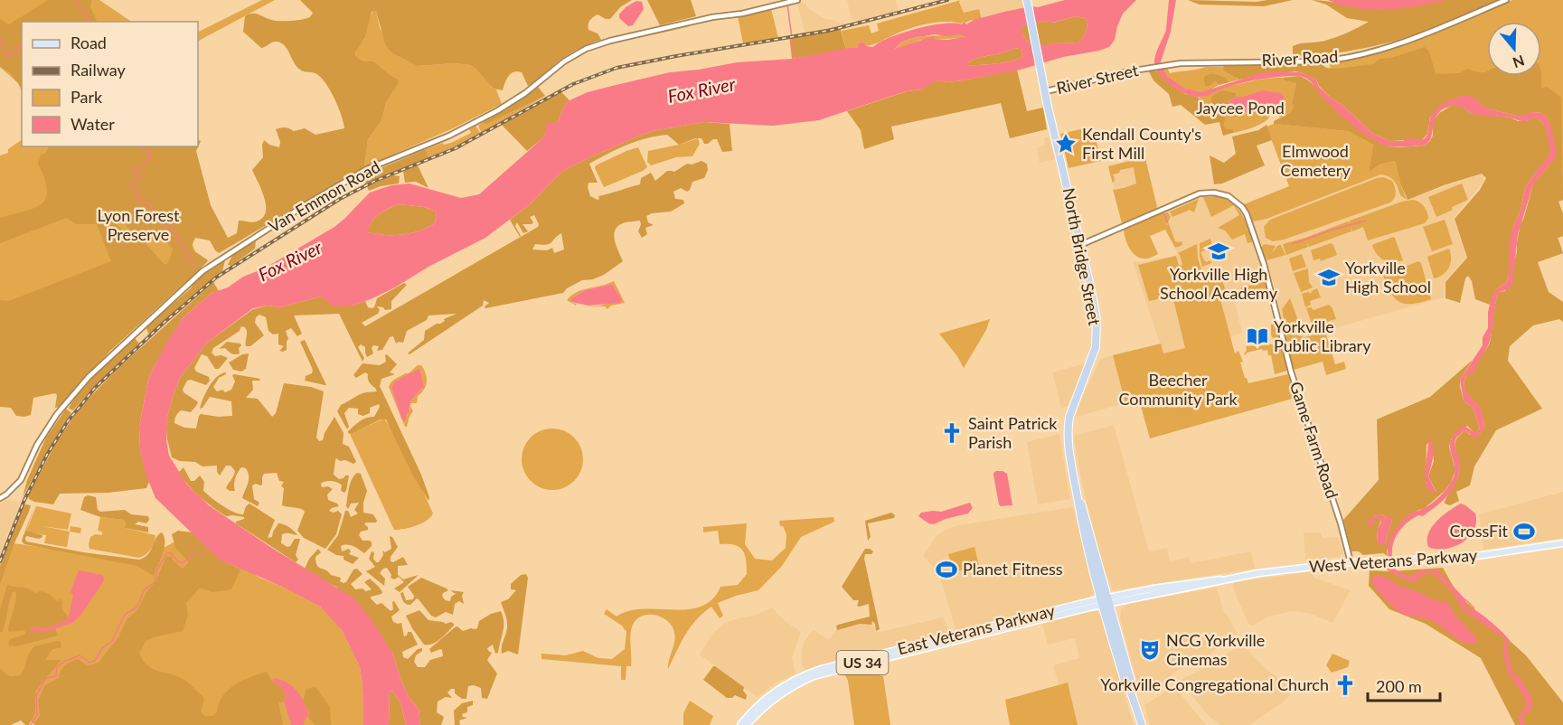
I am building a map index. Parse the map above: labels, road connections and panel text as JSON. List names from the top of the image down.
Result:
{
  "streets": {
    "highway": ["North Bridge Street"],
    "main road": ["West Veterans Parkway", "East Veterans Parkway", "US 34"],
    "street": [
      "River Road",
      "River Street",
      "Van Emmon Road",
      "Game Farm Road"
    ]
  },
  "crossings": [
    ["River Road", "River Street"],
    ["River Street", "North Bridge Street"],
    ["North Bridge Street", "Game Farm Road"],
    ["North Bridge Street", "West Veterans Parkway"],
    ["North Bridge Street", "East Veterans Parkway"],
    ["Game Farm Road", "West Veterans Parkway"],
    ["West Veterans Parkway", "East Veterans Parkway"]
  ],
  "water": ["Fox River"],
  "parks": [
    "Jaycee Pond",
    "Elmwood Cemetery",
    "Lyon Forest Preserve",
    "Beecher Community Park"
  ],
  "places": {
    "place": ["Kendall County's First Mill"],
    "school or university": ["Yorkville High School Academy", "Yorkville High School"],
    "library": ["Yorkville Public Library"],
    "church": ["Saint Patrick Parish", "Yorkville Congregational Church"],
    "sports": ["CrossFit", "Planet Fitness"],
    "theatre": ["NCG Yorkville Cinemas"]
  },
  "legend": [
    "Road",
    "Railway",
    "Park",
    "Water"
  ],
  "scale_bar": "200 m",
  "north": "bottom"
}
